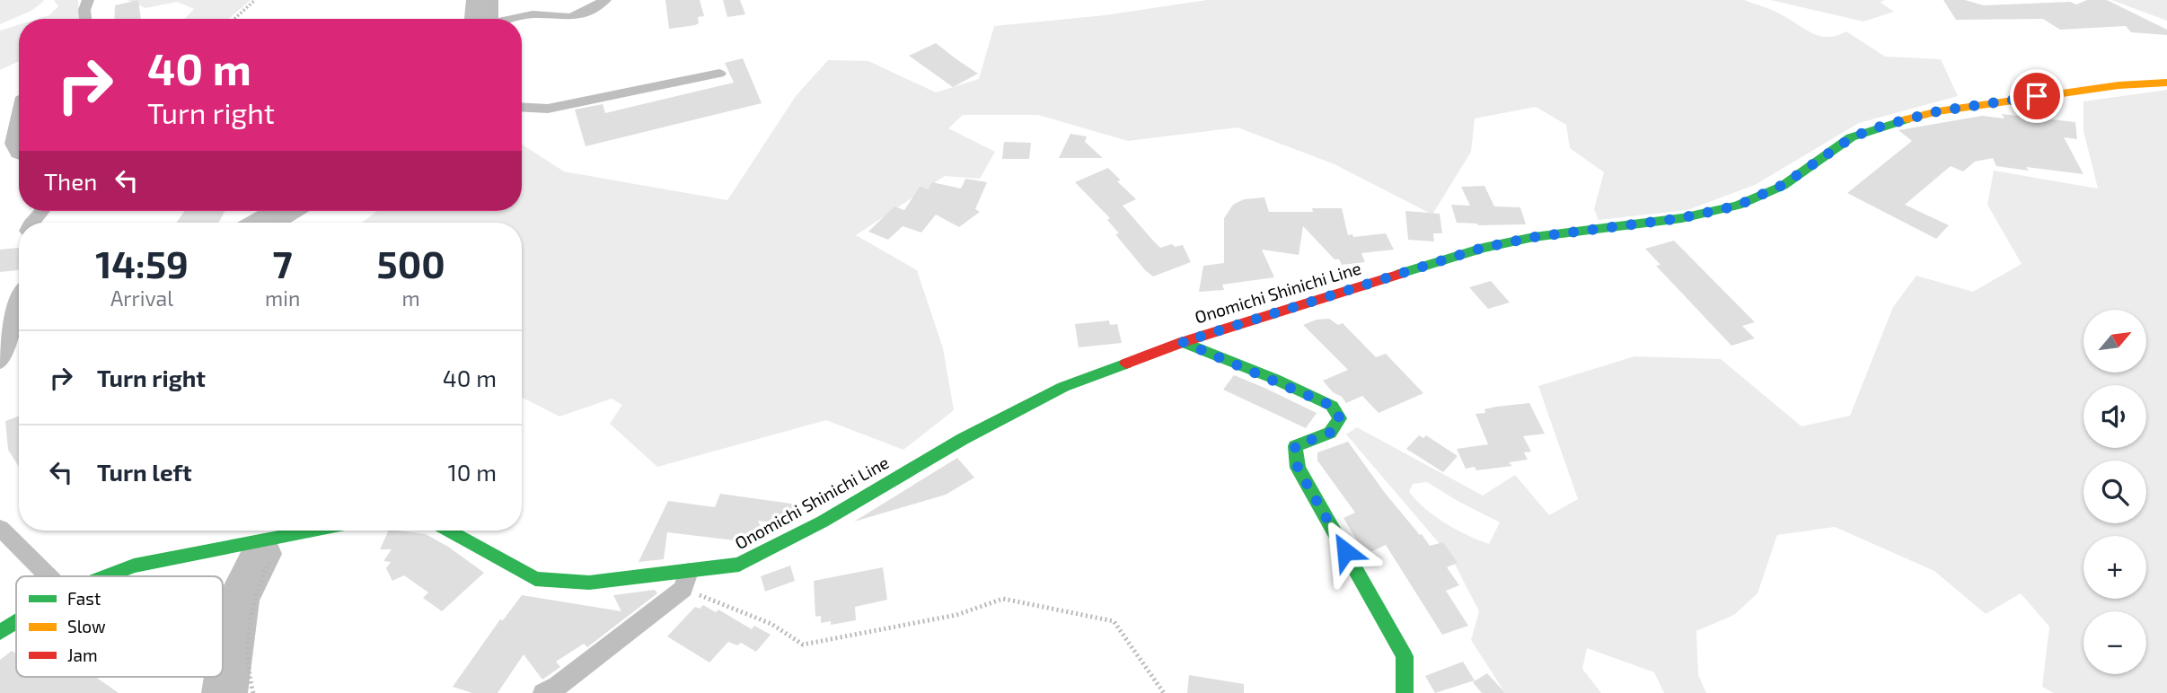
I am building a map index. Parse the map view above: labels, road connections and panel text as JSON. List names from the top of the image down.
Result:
{
  "streets": {
    "main road": ["Onomichi Shinichi Line"]
  },
  "legend": ["Fast", "Slow", "Jam"],
  "north": "top right",
  "page": {
    "turn": ["40 m", "Turn right"],
    "then": "Then",
    "eta": [
      "14:59",
      "Arrival",
      "7",
      "min",
      "500",
      "m"
    ],
    "map_buttons": ["+", "−"],
    "list": [
      {
        "name": "Turn right",
        "value": "40 m"
      },
      {
        "name": "Turn left",
        "value": "10 m"
      }
    ]
  }
}
